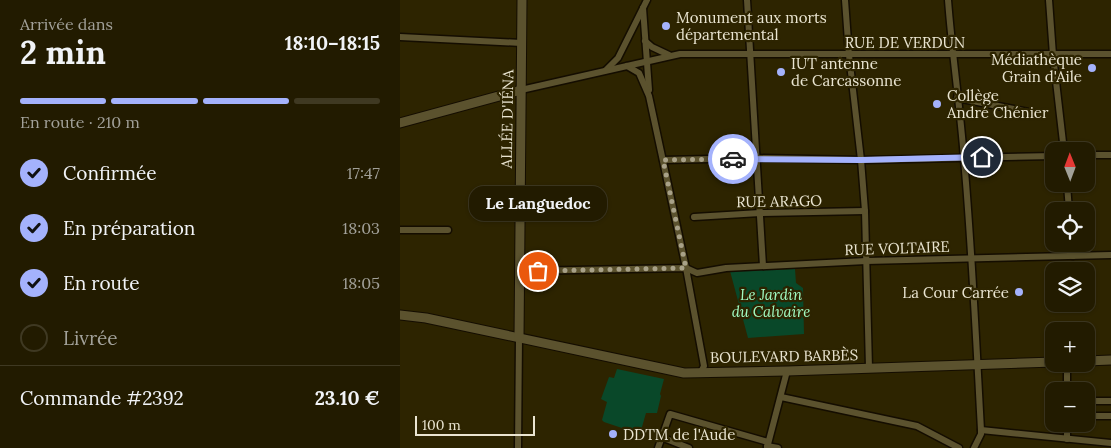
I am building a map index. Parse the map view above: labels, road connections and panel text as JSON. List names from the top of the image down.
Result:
{
  "streets": {
    "main road": ["ALLÉE D'IÉNA", "BOULEVARD BARBÈS"],
    "street": ["RUE DE VERDUN", "RUE ARAGO", "RUE VOLTAIRE"]
  },
  "crossings": [
    ["RUE DE VERDUN", "ALLÉE D'IÉNA"],
    ["ALLÉE D'IÉNA", "RUE VOLTAIRE"],
    ["ALLÉE D'IÉNA", "BOULEVARD BARBÈS"]
  ],
  "parks": ["Le Jardin du Calvaire"],
  "places": [
    "Monument aux morts départemental",
    "Médiathèque Grain d'Aile",
    "IUT antenne de Carcassonne",
    "Collège André Chénier",
    "Le Languedoc",
    "La Cour Carrée",
    "DDTM de l'Aude"
  ],
  "scale_bar": "100 m",
  "north": "top",
  "page": {
    "heading": ["2 min", "Arrivée dans", "18:10–18:15"],
    "panel": ["Commande #2392", "23.10 €"],
    "bar": "En route · 210 m",
    "map_buttons": ["+", "−"],
    "list": [
      ["Confirmée", "17:47"],
      ["En préparation", "18:03"],
      ["En route", "18:05"],
      "Livrée"
    ],
    "bubble": "Le Languedoc",
    "scale": "100 m"
  }
}
